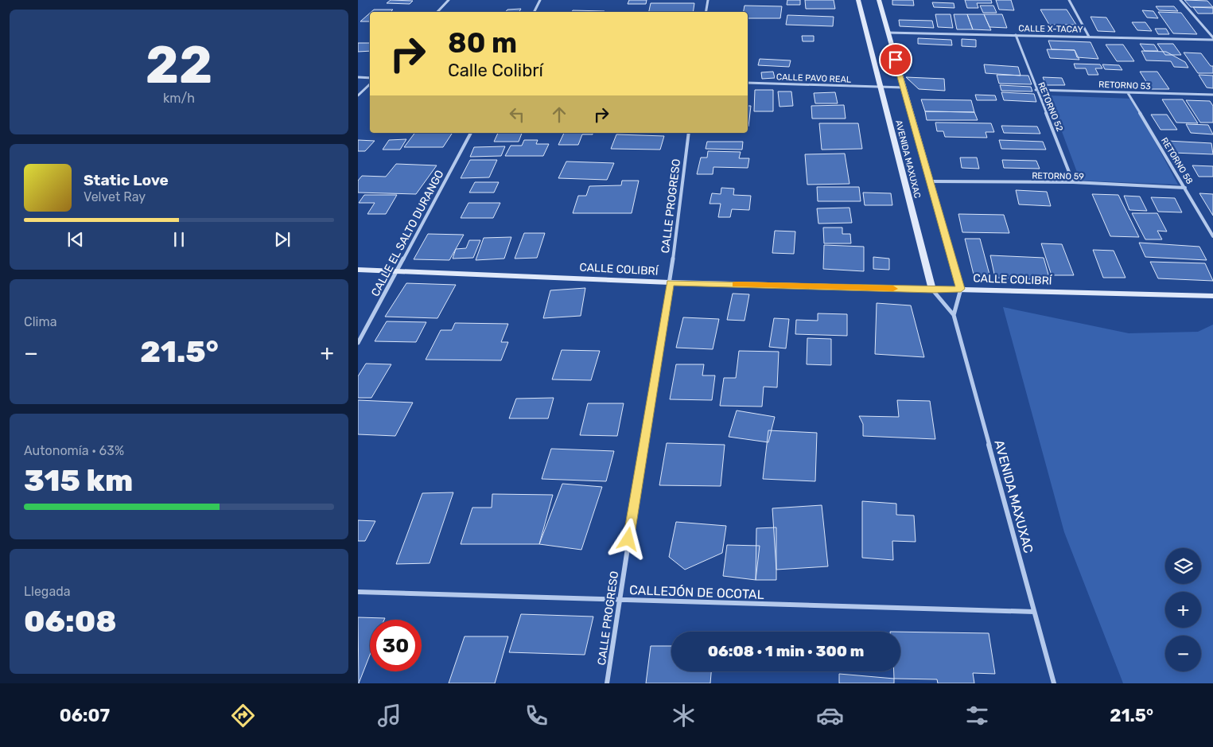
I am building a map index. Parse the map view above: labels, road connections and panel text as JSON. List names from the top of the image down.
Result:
{
  "streets": {
    "street": [
      "CALLE X-TACAY",
      "CALLE PAVO REAL",
      "RETORNO 53",
      "RETORNO 52",
      "AVENIDA MAXUXAC",
      "RETORNO 58",
      "RETORNO 59",
      "CALLE PROGRESO",
      "CALLE EL SALTO DURANGO",
      "CALLE COLIBRÍ",
      "CALLEJÓN DE OCOTAL"
    ]
  },
  "crossings": [
    ["CALLE X-TACAY", "RETORNO 52"],
    ["CALLE X-TACAY", "AVENIDA MAXUXAC"],
    ["CALLE PAVO REAL", "AVENIDA MAXUXAC"],
    ["RETORNO 53", "RETORNO 52"],
    ["RETORNO 53", "RETORNO 58"],
    ["RETORNO 52", "RETORNO 59"],
    ["AVENIDA MAXUXAC", "RETORNO 59"],
    ["AVENIDA MAXUXAC", "CALLE COLIBRÍ"],
    ["AVENIDA MAXUXAC", "CALLEJÓN DE OCOTAL"],
    ["RETORNO 58", "RETORNO 59"],
    ["CALLE PROGRESO", "CALLE COLIBRÍ"],
    ["CALLE PROGRESO", "CALLEJÓN DE OCOTAL"],
    ["CALLE EL SALTO DURANGO", "CALLE COLIBRÍ"]
  ],
  "page": {
    "tile": [
      ["22", "km/h"],
      "Clima",
      ["Autonomía · 63%", "315 km"],
      ["Llegada", "06:08"]
    ],
    "turn": ["80 m", "Calle Colibrí"],
    "song": ["Static Love", "Velvet Ray"],
    "heat": ["−", "21.5°", "+"],
    "map_buttons": ["+", "−"],
    "limit": "30",
    "trip": "06:08 · 1 min · 300 m",
    "tabs": ["06:07", "21.5°"]
  }
}
